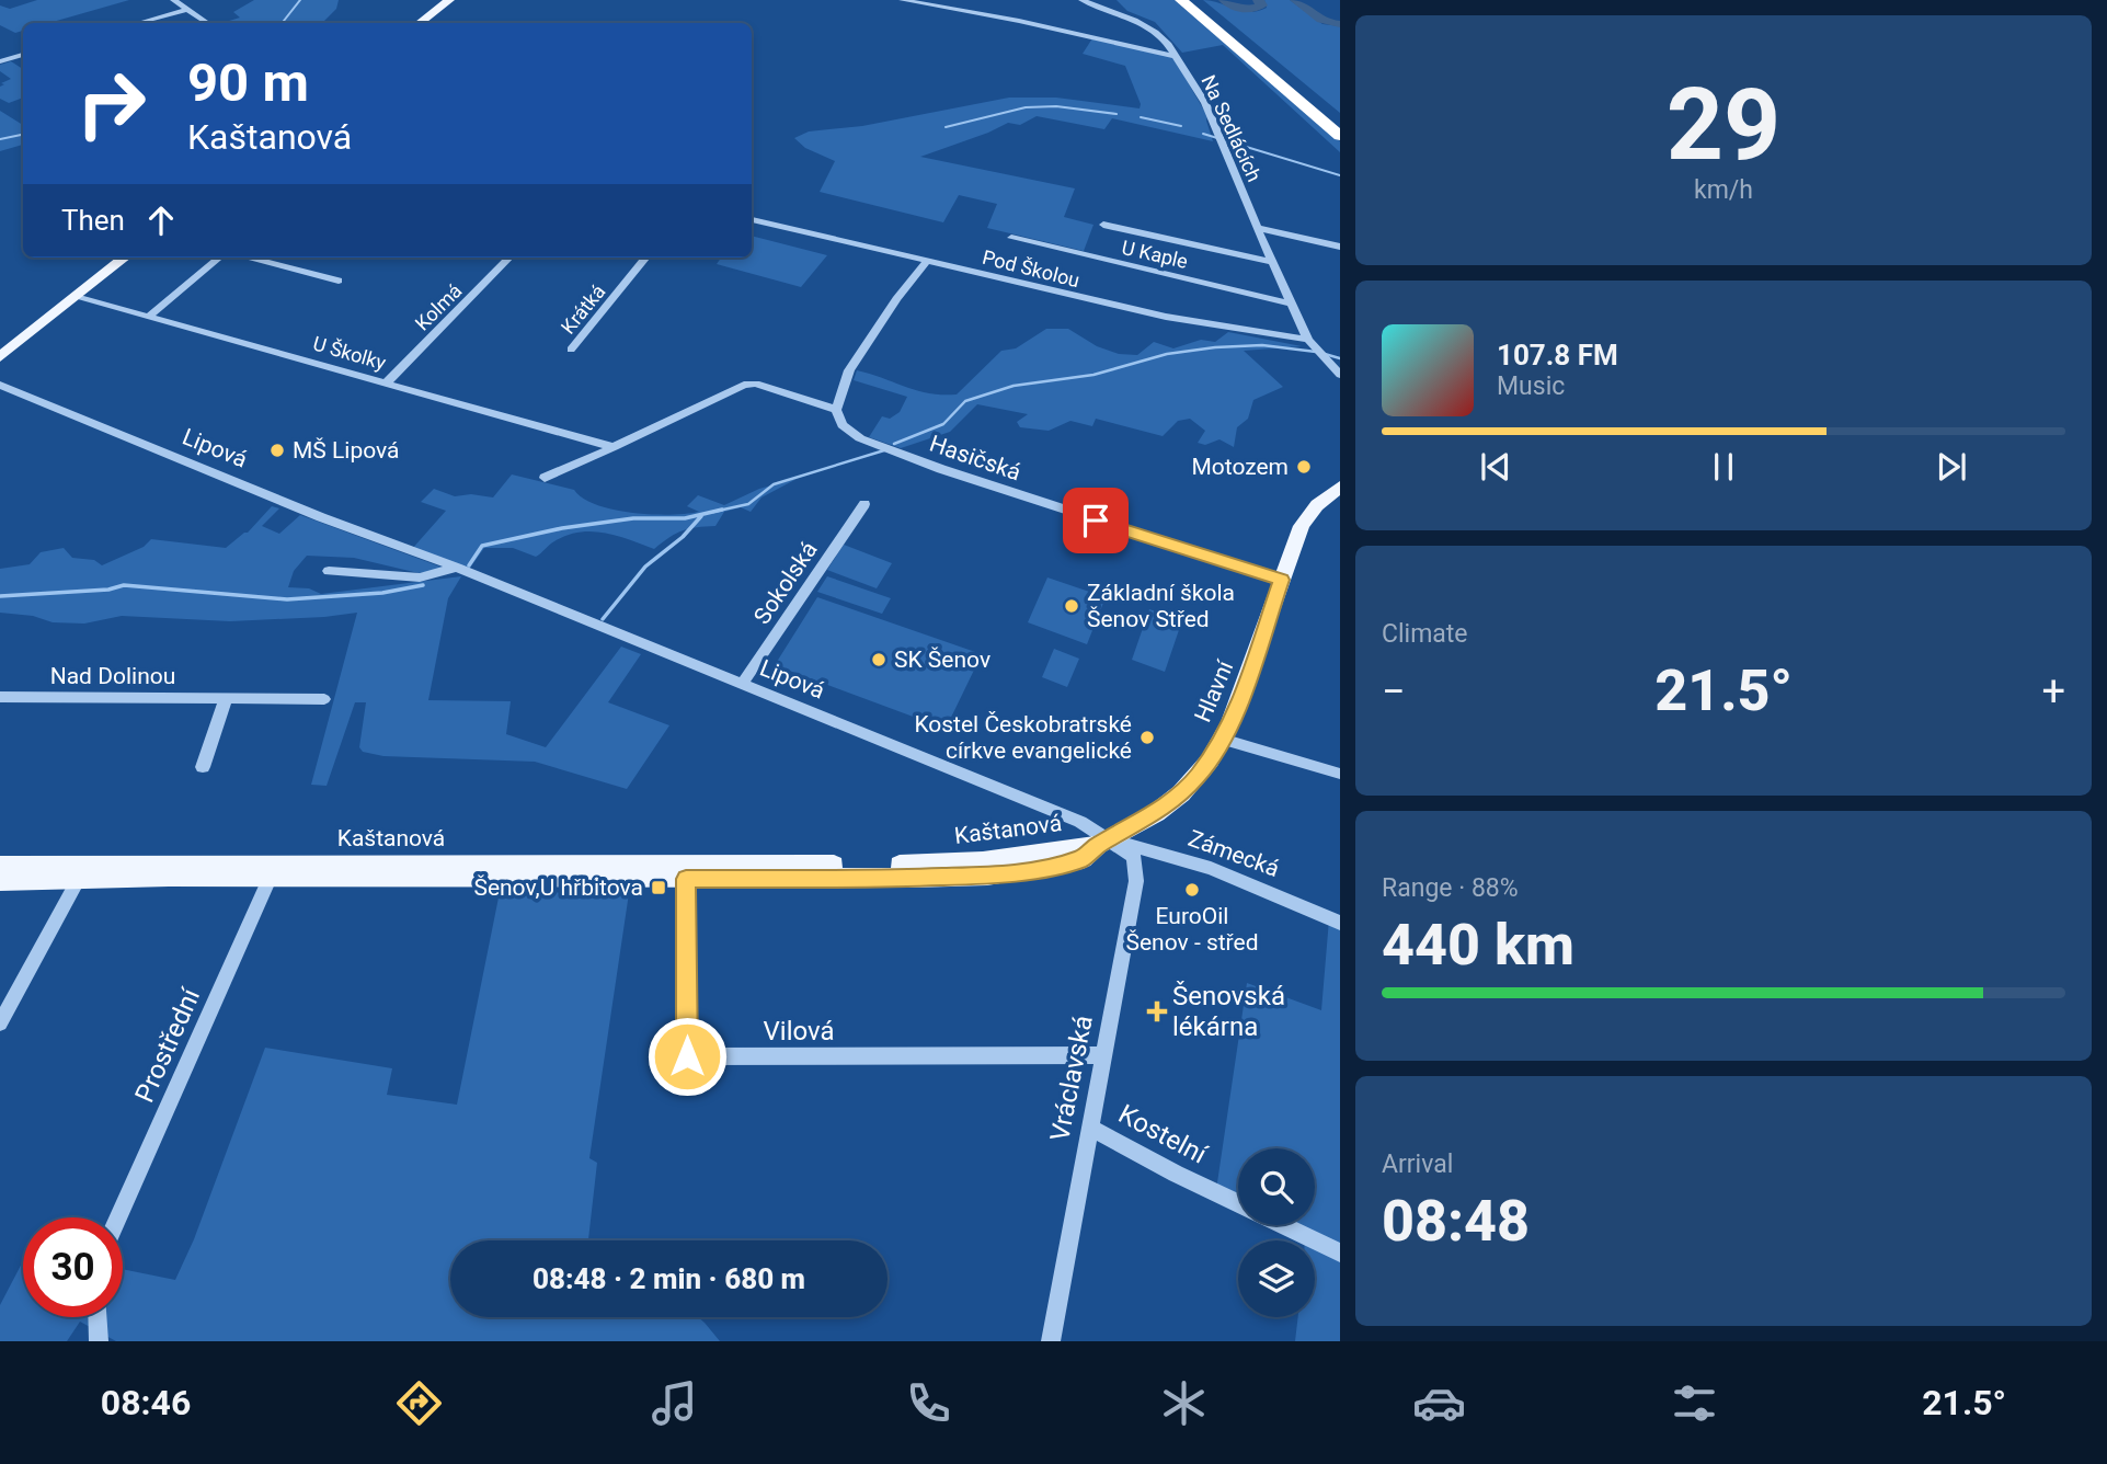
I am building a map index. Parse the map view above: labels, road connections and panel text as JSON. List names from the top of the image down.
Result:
{
  "streets": {
    "main road": ["Hlavní", "Kaštanová"],
    "street": [
      "Na Sedlácích",
      "U Kaple",
      "Pod Školou",
      "Kolmá",
      "Krátká",
      "U Školky",
      "Lipová",
      "Hasičská",
      "Sokolská",
      "Nad Dolinou",
      "Zámecká",
      "Vilová",
      "Prostřední",
      "Vráclavská",
      "Kostelní"
    ]
  },
  "crossings": [
    ["Na Sedlácích", "U Kaple"],
    ["Na Sedlácích", "Pod Školou"],
    ["Kolmá", "U Školky"],
    ["Lipová", "Sokolská"],
    ["Lipová", "Hlavní"],
    ["Lipová", "Kaštanová"],
    ["Lipová", "Zámecká"],
    ["Lipová", "Vráclavská"],
    ["Hasičská", "Hlavní"],
    ["Hlavní", "Kaštanová"],
    ["Hlavní", "Zámecká"],
    ["Hlavní", "Vráclavská"],
    ["Kaštanová", "Zámecká"],
    ["Kaštanová", "Vilová"],
    ["Kaštanová", "Prostřední"],
    ["Kaštanová", "Vráclavská"],
    ["Zámecká", "Vráclavská"],
    ["Vilová", "Vráclavská"],
    ["Vráclavská", "Kostelní"]
  ],
  "places": {
    "other": [
      "MŠ Lipová",
      "Motozem",
      "Základní škola Šenov Střed",
      "SK Šenov",
      "Kostel Českobratrské církve evangelické",
      "EuroOil Šenov - střed"
    ],
    "transit": ["Šenov,U hřbitova"],
    "health": ["Šenovská lékárna"]
  },
  "page": {
    "tile": [
      ["29", "km/h"],
      "Climate",
      ["Range · 88%", "440 km"],
      ["Arrival", "08:48"]
    ],
    "turn": ["90 m", "Kaštanová"],
    "then": "Then",
    "song": ["107.8 FM", "Music"],
    "heat": ["−", "21.5°", "+"],
    "limit": "30",
    "trip": "08:48 · 2 min · 680 m",
    "tabs": ["08:46", "21.5°"]
  }
}
